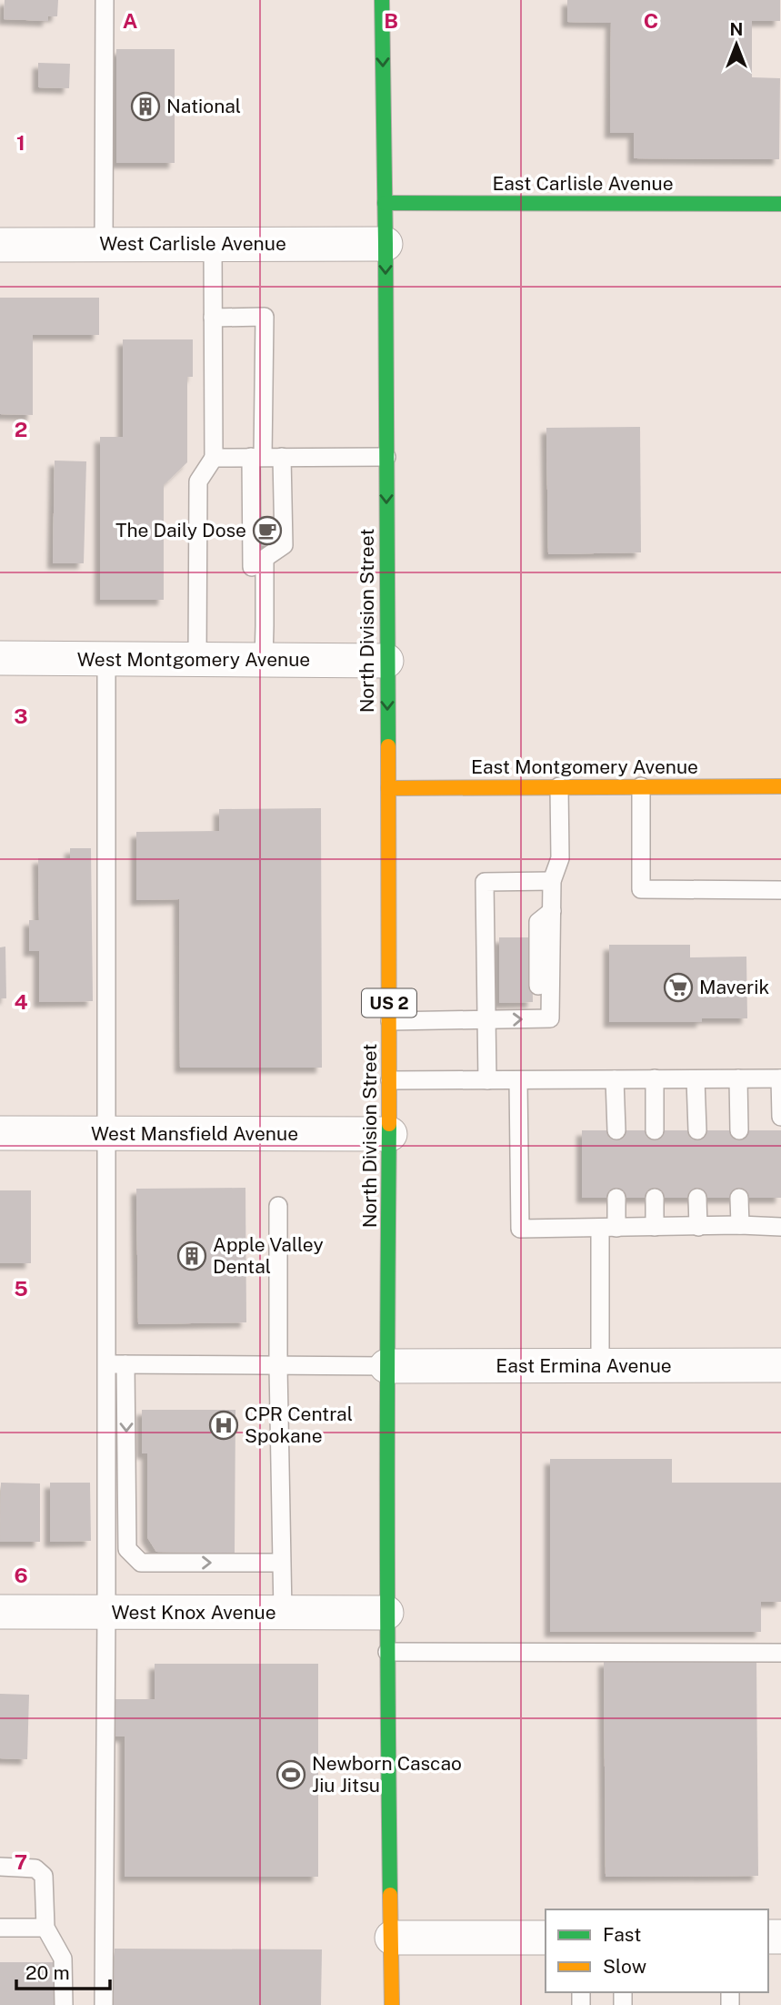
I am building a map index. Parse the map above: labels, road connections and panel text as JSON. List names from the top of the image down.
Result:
{
  "streets": {
    "main road": [
      "East Carlisle Avenue",
      "North Division Street",
      "East Montgomery Avenue",
      "US 2"
    ],
    "street": [
      "West Carlisle Avenue",
      "West Montgomery Avenue",
      "West Mansfield Avenue",
      "East Ermina Avenue",
      "West Knox Avenue"
    ]
  },
  "crossings": [
    ["East Carlisle Avenue", "North Division Street"],
    ["West Carlisle Avenue", "North Division Street"],
    ["North Division Street", "West Montgomery Avenue"],
    ["North Division Street", "East Montgomery Avenue"],
    ["North Division Street", "West Mansfield Avenue"],
    ["North Division Street", "East Ermina Avenue"],
    ["North Division Street", "West Knox Avenue"]
  ],
  "one_way": ["North Division Street"],
  "places": {
    "building": ["National", "Apple Valley Dental"],
    "cafe": ["The Daily Dose"],
    "supermarket": ["Maverik"],
    "hospital": ["CPR Central Spokane"],
    "sports": ["Newborn Cascao Jiu Jitsu"]
  },
  "legend": ["Fast", "Slow"],
  "scale_bar": "20 m",
  "north": "top",
  "grid": {
    "columns": ["A", "B", "C"],
    "rows": [
      "1",
      "2",
      "3",
      "4",
      "5",
      "6",
      "7"
    ]
  }
}
